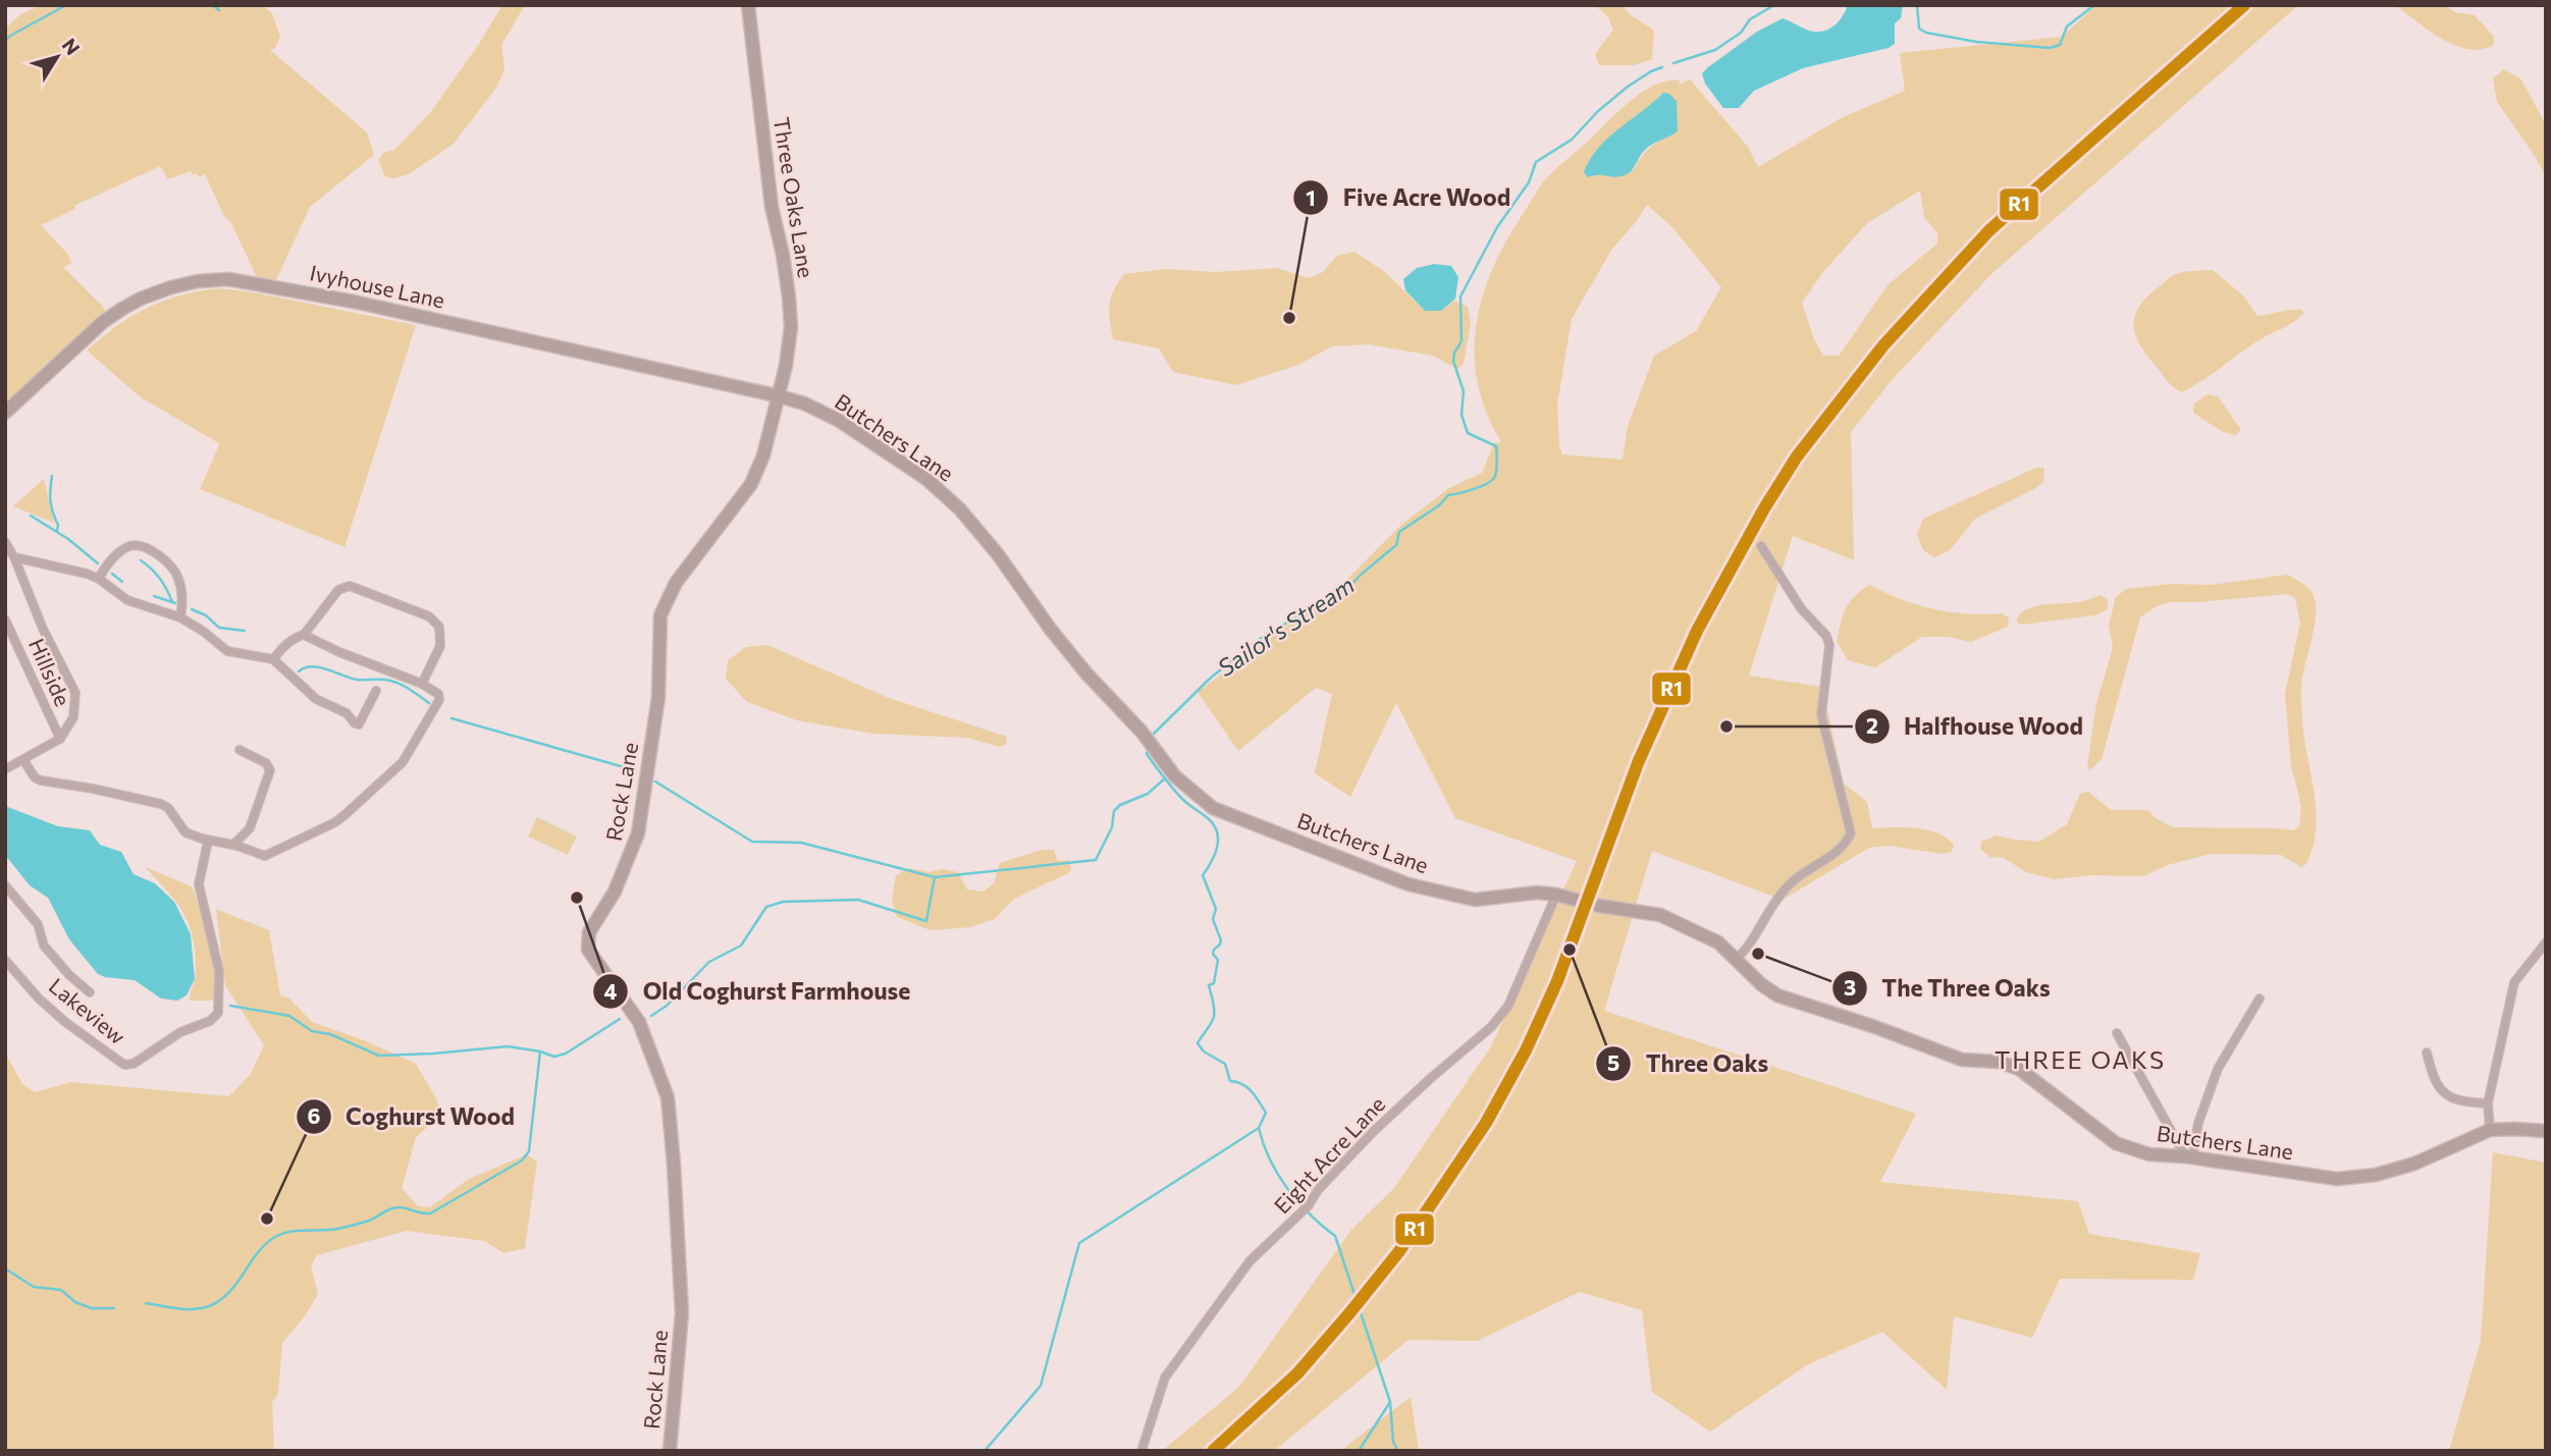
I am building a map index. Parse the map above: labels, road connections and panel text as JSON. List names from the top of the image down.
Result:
{
  "streets": {
    "street": [
      "Three Oaks Lane",
      "Ivyhouse Lane",
      "Butchers Lane",
      "Hillside",
      "Rock Lane",
      "Lakeview",
      "Eight Acre Lane"
    ]
  },
  "crossings": [
    ["Three Oaks Lane", "Ivyhouse Lane"],
    ["Three Oaks Lane", "Butchers Lane"],
    ["Three Oaks Lane", "Rock Lane"],
    ["Ivyhouse Lane", "Butchers Lane"],
    ["Ivyhouse Lane", "Rock Lane"],
    ["Butchers Lane", "Rock Lane"],
    ["Butchers Lane", "Eight Acre Lane"]
  ],
  "districts": ["THREE OAKS"],
  "water": ["Sailor's Stream"],
  "places": [
    "Five Acre Wood",
    "Halfhouse Wood",
    "Old Coghurst Farmhouse",
    "Three Oaks",
    "The Three Oaks",
    "Coghurst Wood"
  ],
  "lines": ["transit line R1"],
  "north": "top right"
}
